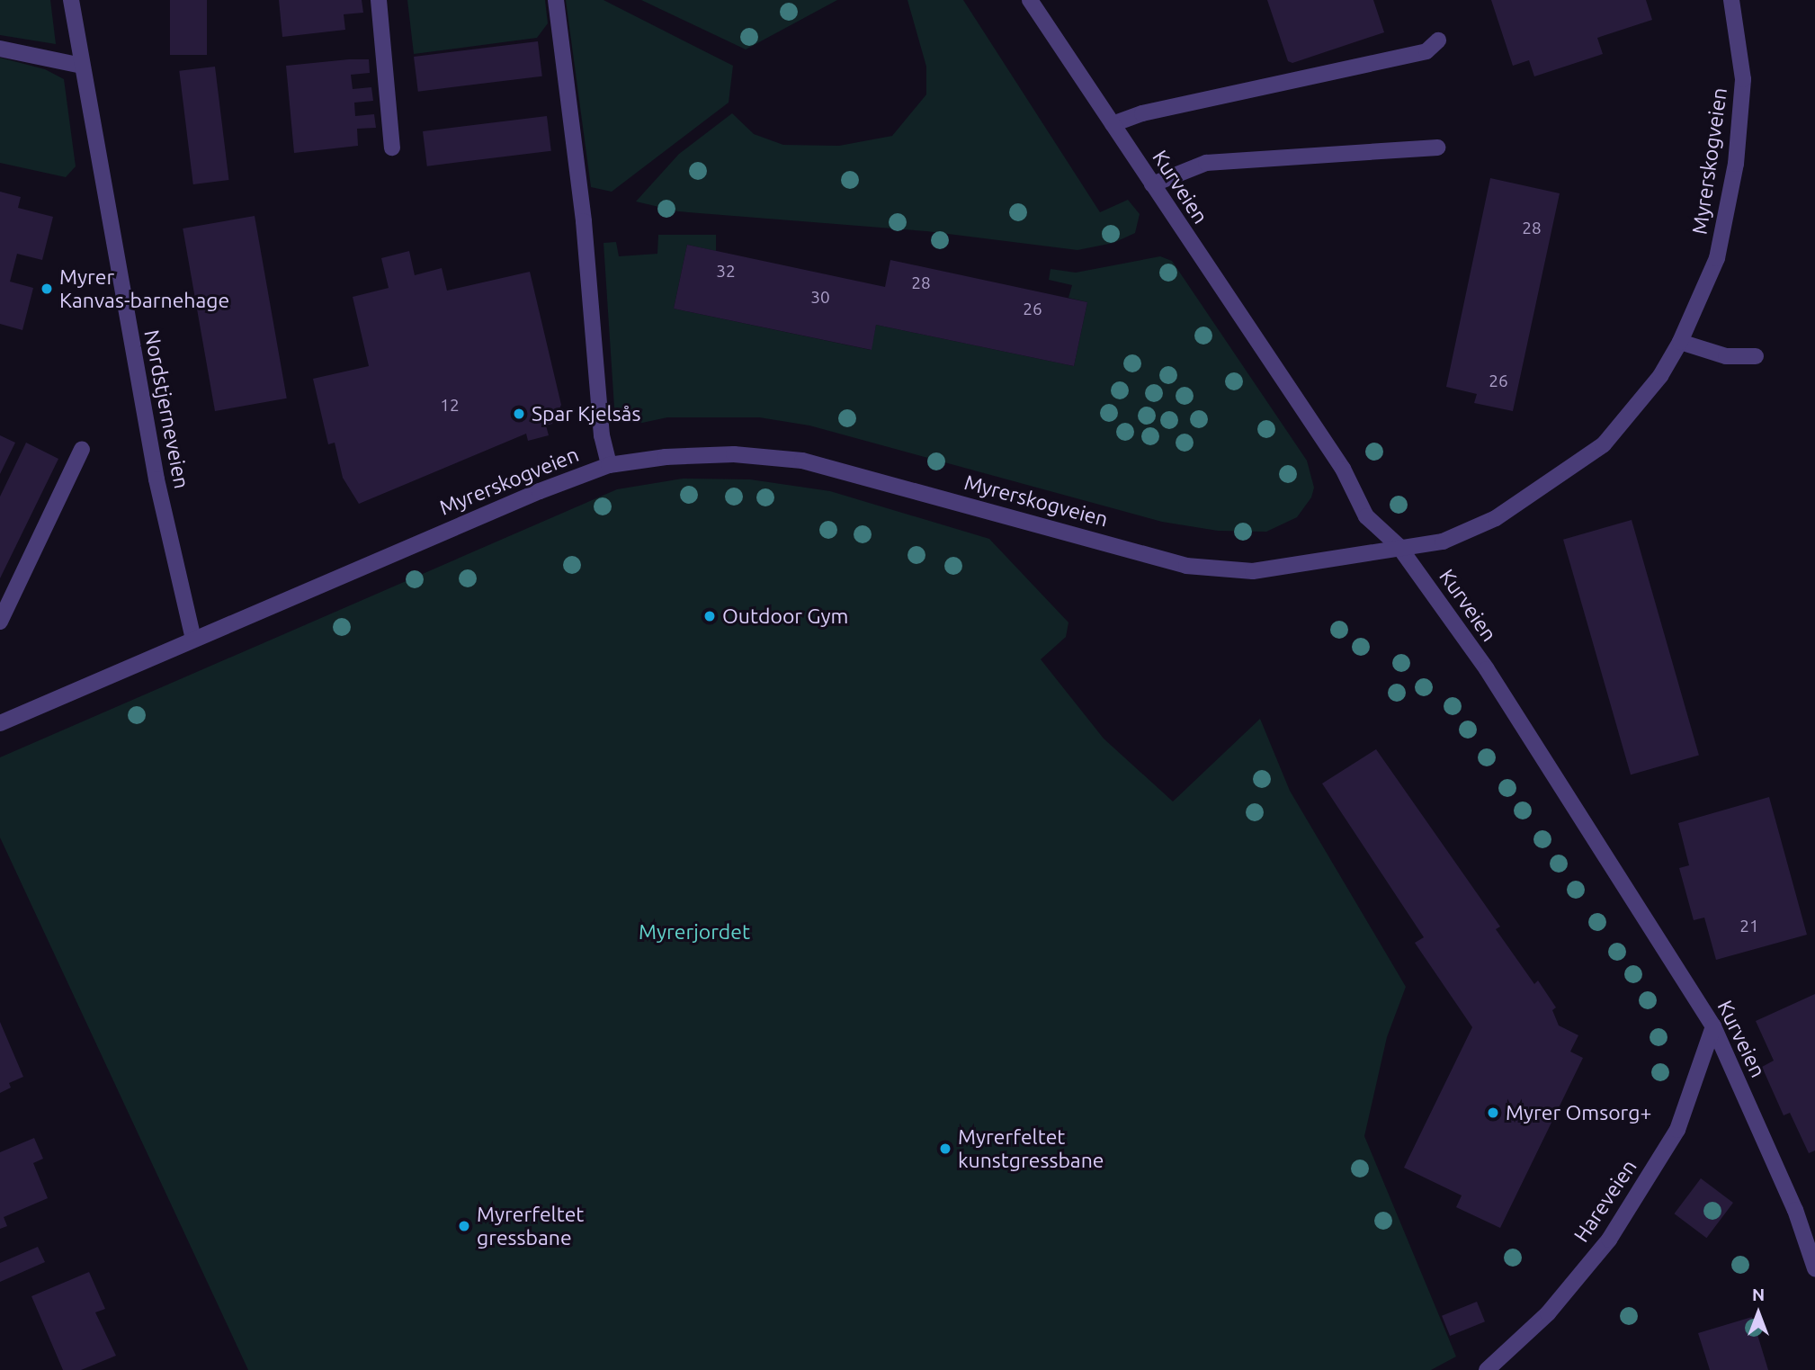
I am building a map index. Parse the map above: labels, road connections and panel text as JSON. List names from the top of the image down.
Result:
{
  "streets": {
    "street": [
      "Myrerskogveien",
      "Kurveien",
      "Nordstjerneveien",
      "Hareveien"
    ]
  },
  "crossings": [
    ["Myrerskogveien", "Kurveien"],
    ["Myrerskogveien", "Nordstjerneveien"],
    ["Kurveien", "Hareveien"]
  ],
  "parks": ["Myrerjordet"],
  "places": [
    "Myrer Kanvas-barnehage",
    "Spar Kjelsås",
    "Outdoor Gym",
    "Myrer Omsorg+",
    "Myrerfeltet kunstgressbane",
    "Myrerfeltet gressbane"
  ],
  "house_numbers": [
    "28",
    "32",
    "28",
    "30",
    "26",
    "26",
    "12",
    "21"
  ],
  "north": "top"
}
